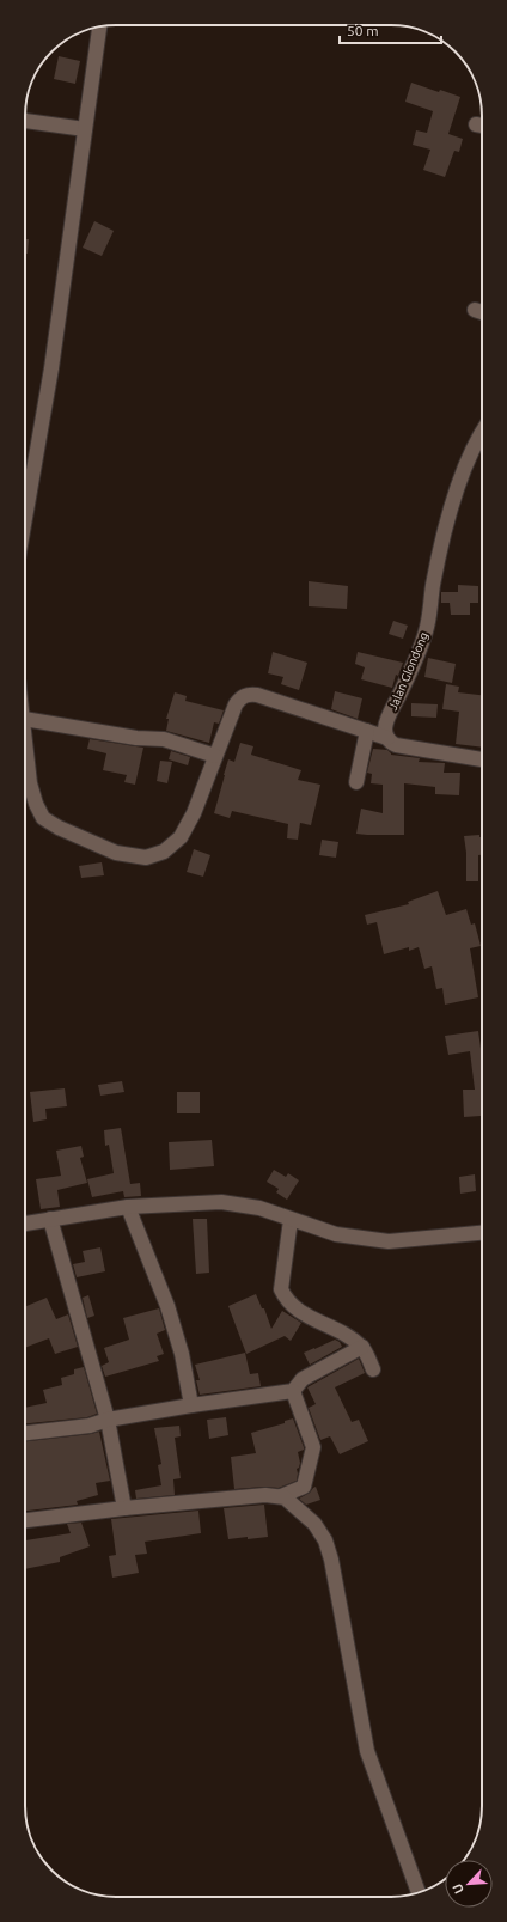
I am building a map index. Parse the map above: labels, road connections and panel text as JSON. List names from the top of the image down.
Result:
{
  "streets": {
    "street": ["Jalan Glondong"]
  },
  "scale_bar": "50 m",
  "north": "bottom left"
}
